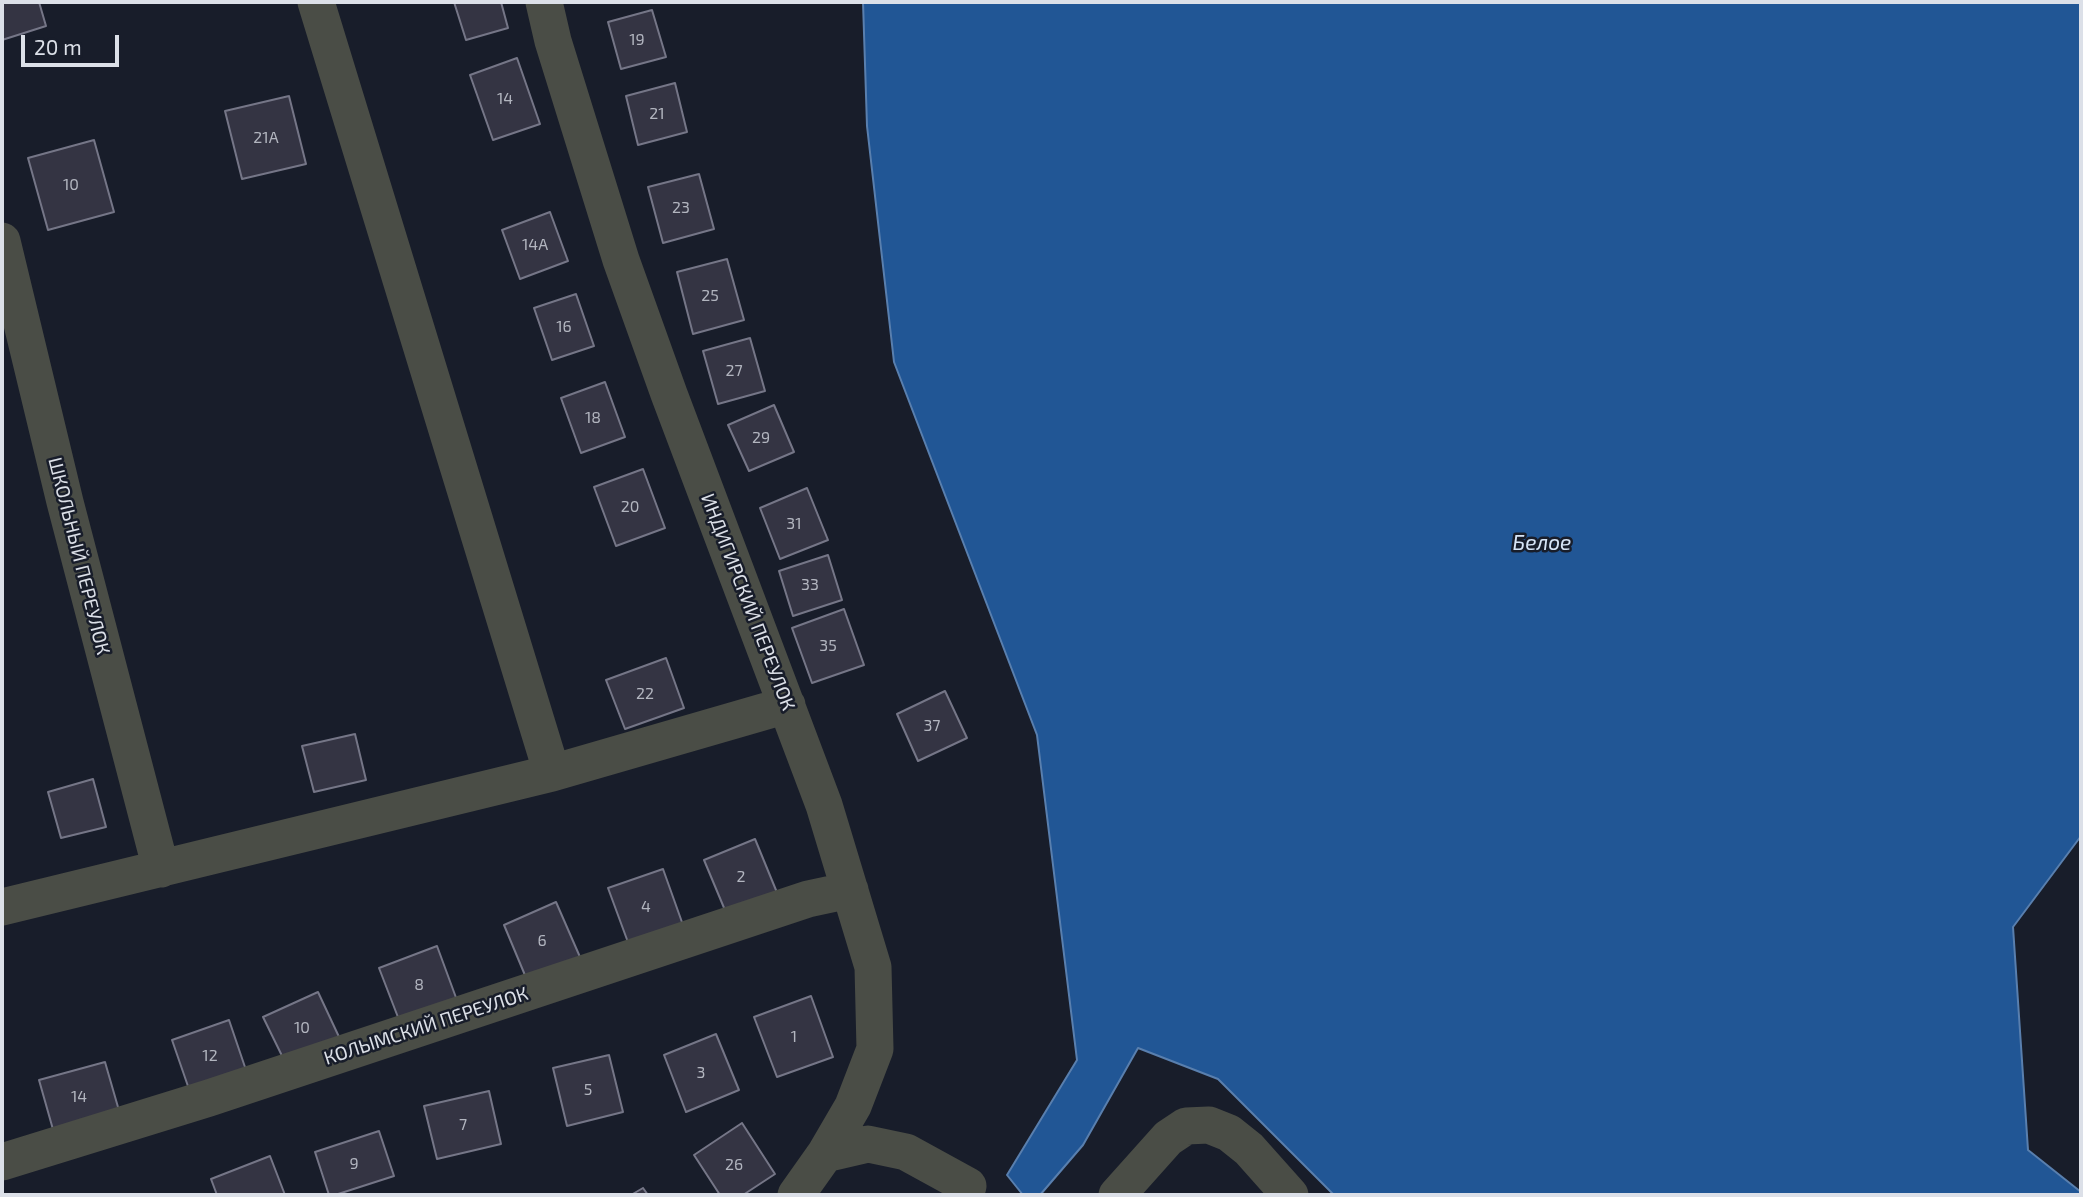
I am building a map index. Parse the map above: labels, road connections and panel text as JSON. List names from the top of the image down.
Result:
{
  "streets": {
    "street": ["ШКОЛЬНЫЙ ПЕРЕУЛОК", "ИНДИГИРСКИЙ ПЕРЕУЛОК", "КОЛЫМСКИЙ ПЕРЕУЛОК"]
  },
  "crossings": [
    ["ИНДИГИРСКИЙ ПЕРЕУЛОК", "КОЛЫМСКИЙ ПЕРЕУЛОК"]
  ],
  "water": ["Белое"],
  "house_numbers": [
    "19",
    "14",
    "21",
    "21А",
    "10",
    "23",
    "14А",
    "25",
    "16",
    "27",
    "18",
    "29",
    "20",
    "31",
    "33",
    "35",
    "22",
    "37",
    "2",
    "4",
    "6",
    "8",
    "10",
    "1",
    "12",
    "3",
    "5",
    "14",
    "7",
    "9",
    "26"
  ],
  "scale_bar": "20 m"
}
